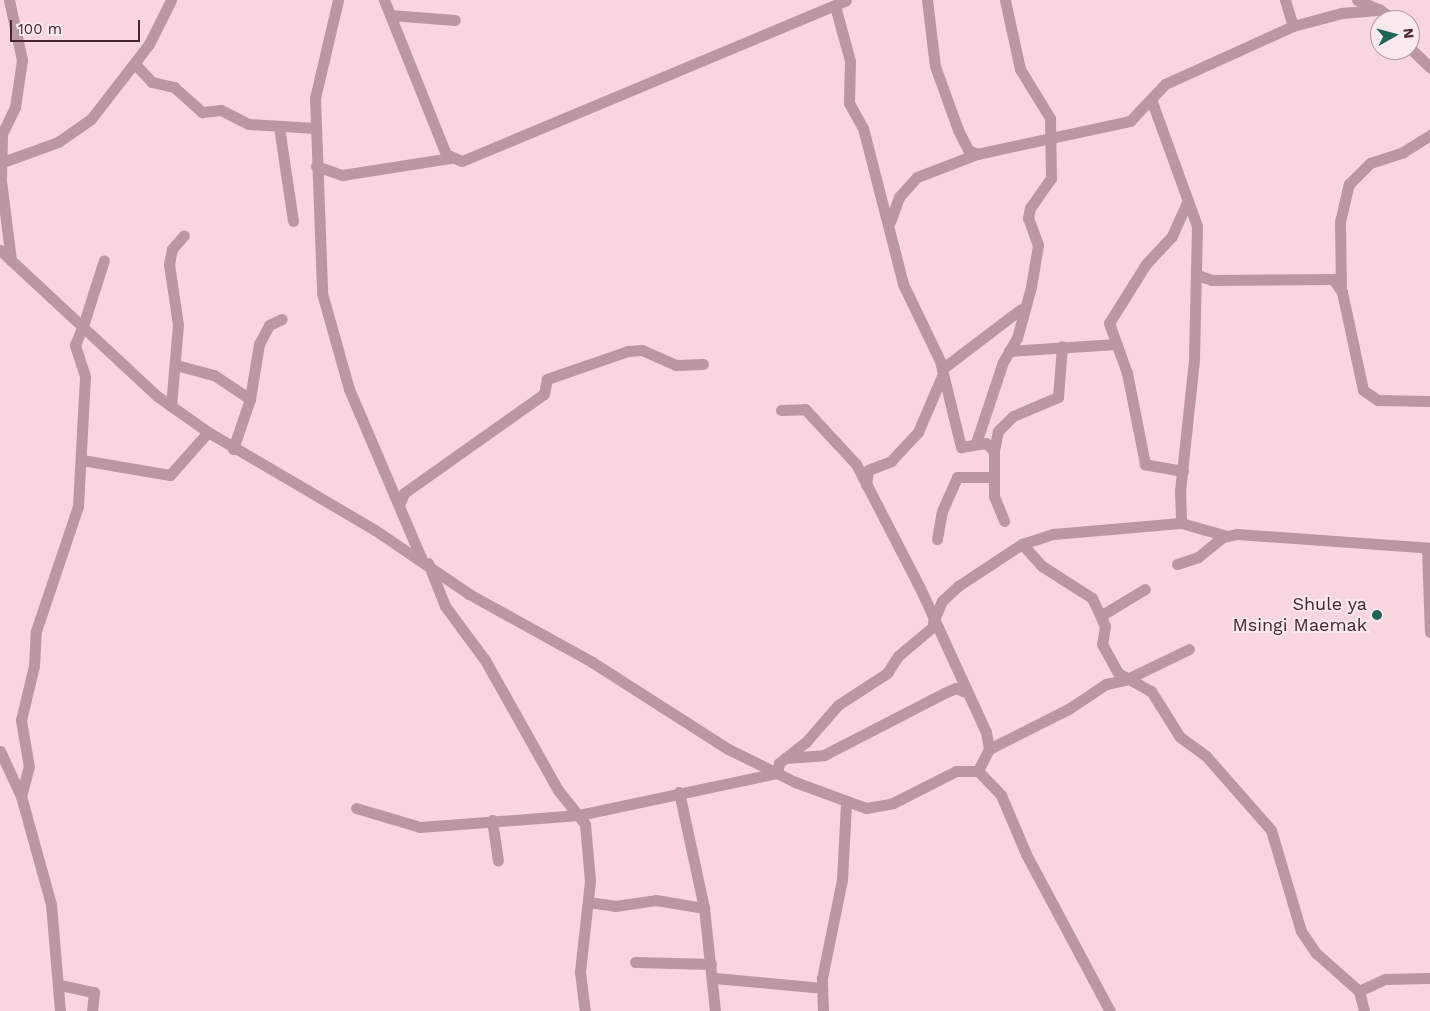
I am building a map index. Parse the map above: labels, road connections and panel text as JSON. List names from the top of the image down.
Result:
{
  "places": ["Shule ya Msingi Maemak"],
  "scale_bar": "100 m",
  "north": "right"
}
